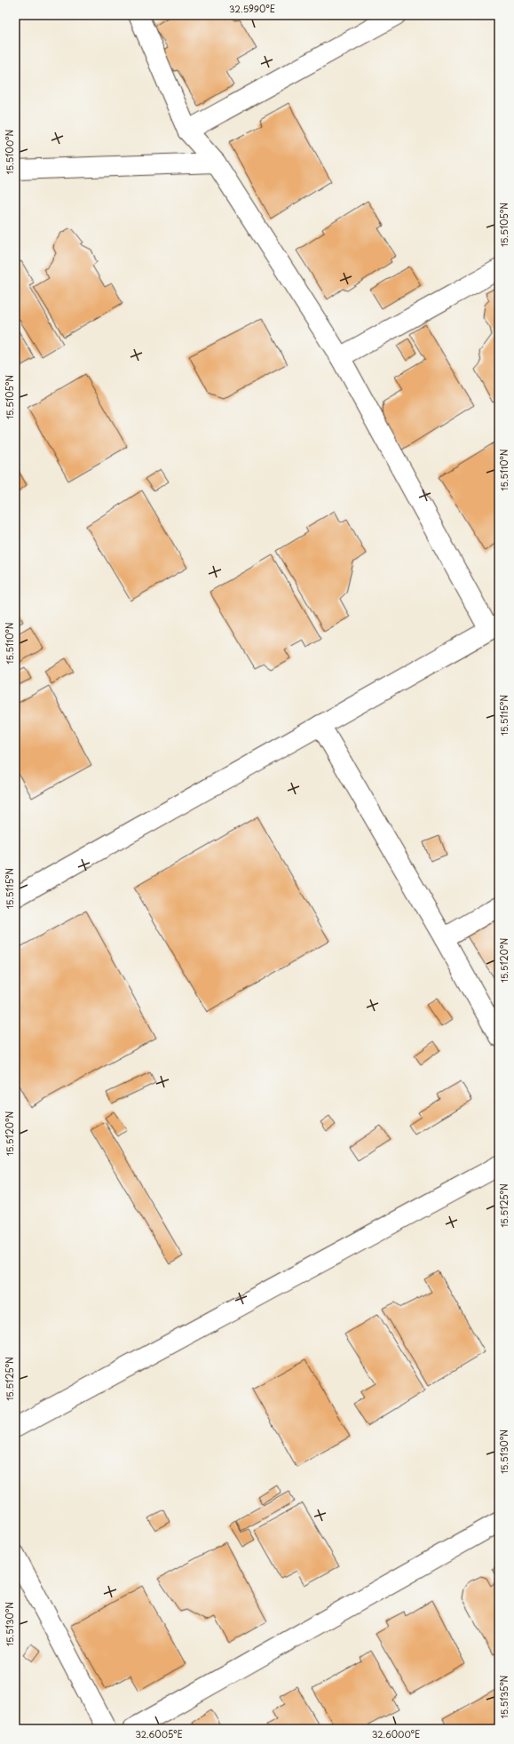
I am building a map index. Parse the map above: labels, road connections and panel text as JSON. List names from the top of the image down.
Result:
{
  "coordinates": [
    "32.5990°E",
    "15.5100°N",
    "15.5105°N",
    "15.5110°N",
    "15.5115°N",
    "15.5120°N",
    "15.5125°N",
    "15.5130°N",
    "15.5135°N",
    "32.6005°E",
    "32.6000°E"
  ]
}
